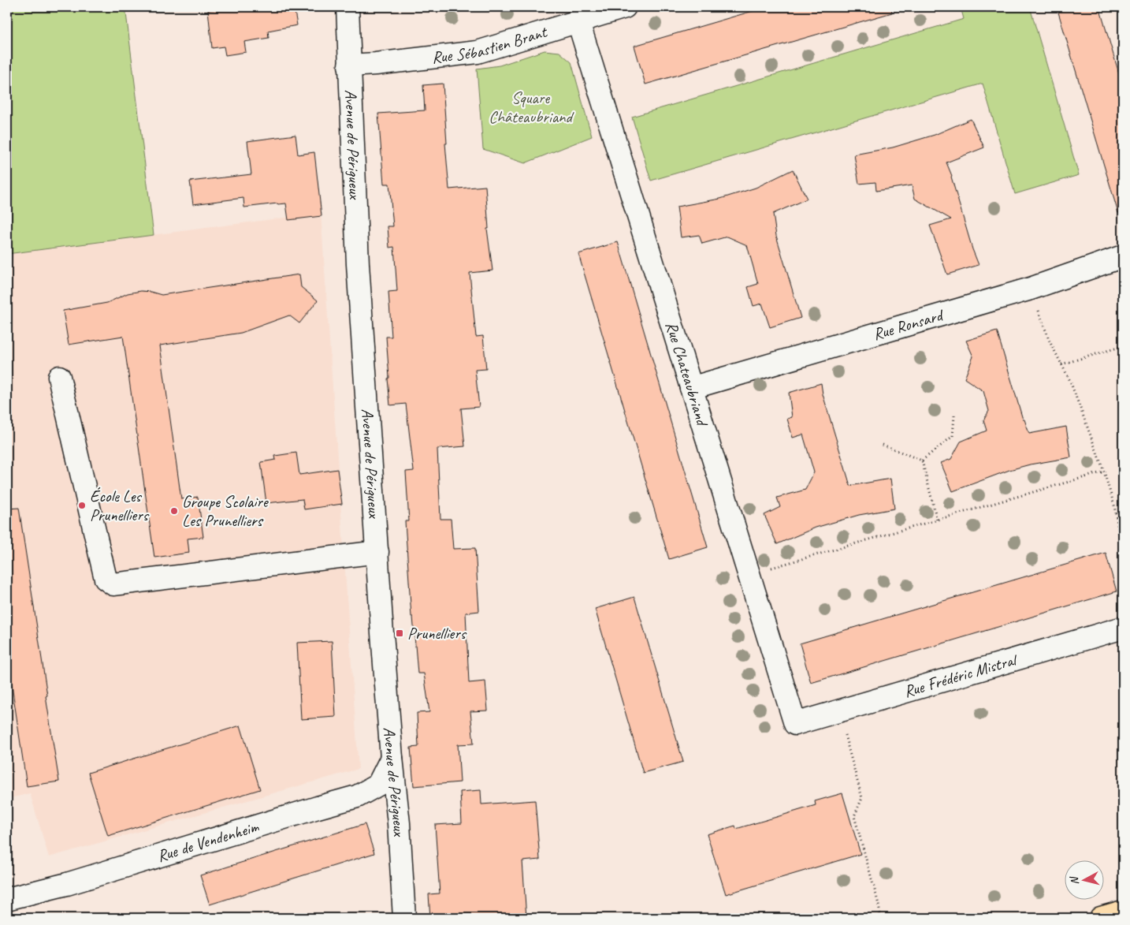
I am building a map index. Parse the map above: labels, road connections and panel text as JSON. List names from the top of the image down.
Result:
{
  "streets": {
    "street": [
      "Rue Sébastien Brant",
      "Avenue de Périgueux",
      "Rue Ronsard",
      "Rue Chateaubriand",
      "Rue Frédéric Mistral",
      "Rue de Vendenheim"
    ]
  },
  "crossings": [
    ["Rue Sébastien Brant", "Avenue de Périgueux"],
    ["Rue Sébastien Brant", "Rue Chateaubriand"],
    ["Avenue de Périgueux", "Rue de Vendenheim"],
    ["Rue Ronsard", "Rue Chateaubriand"],
    ["Rue Chateaubriand", "Rue Frédéric Mistral"]
  ],
  "parks": ["Square Châteaubriand"],
  "places": {
    "other": ["École Les Prunelliers", "Groupe Scolaire Les Prunelliers"],
    "transit": ["Prunelliers"]
  },
  "north": "left"
}
